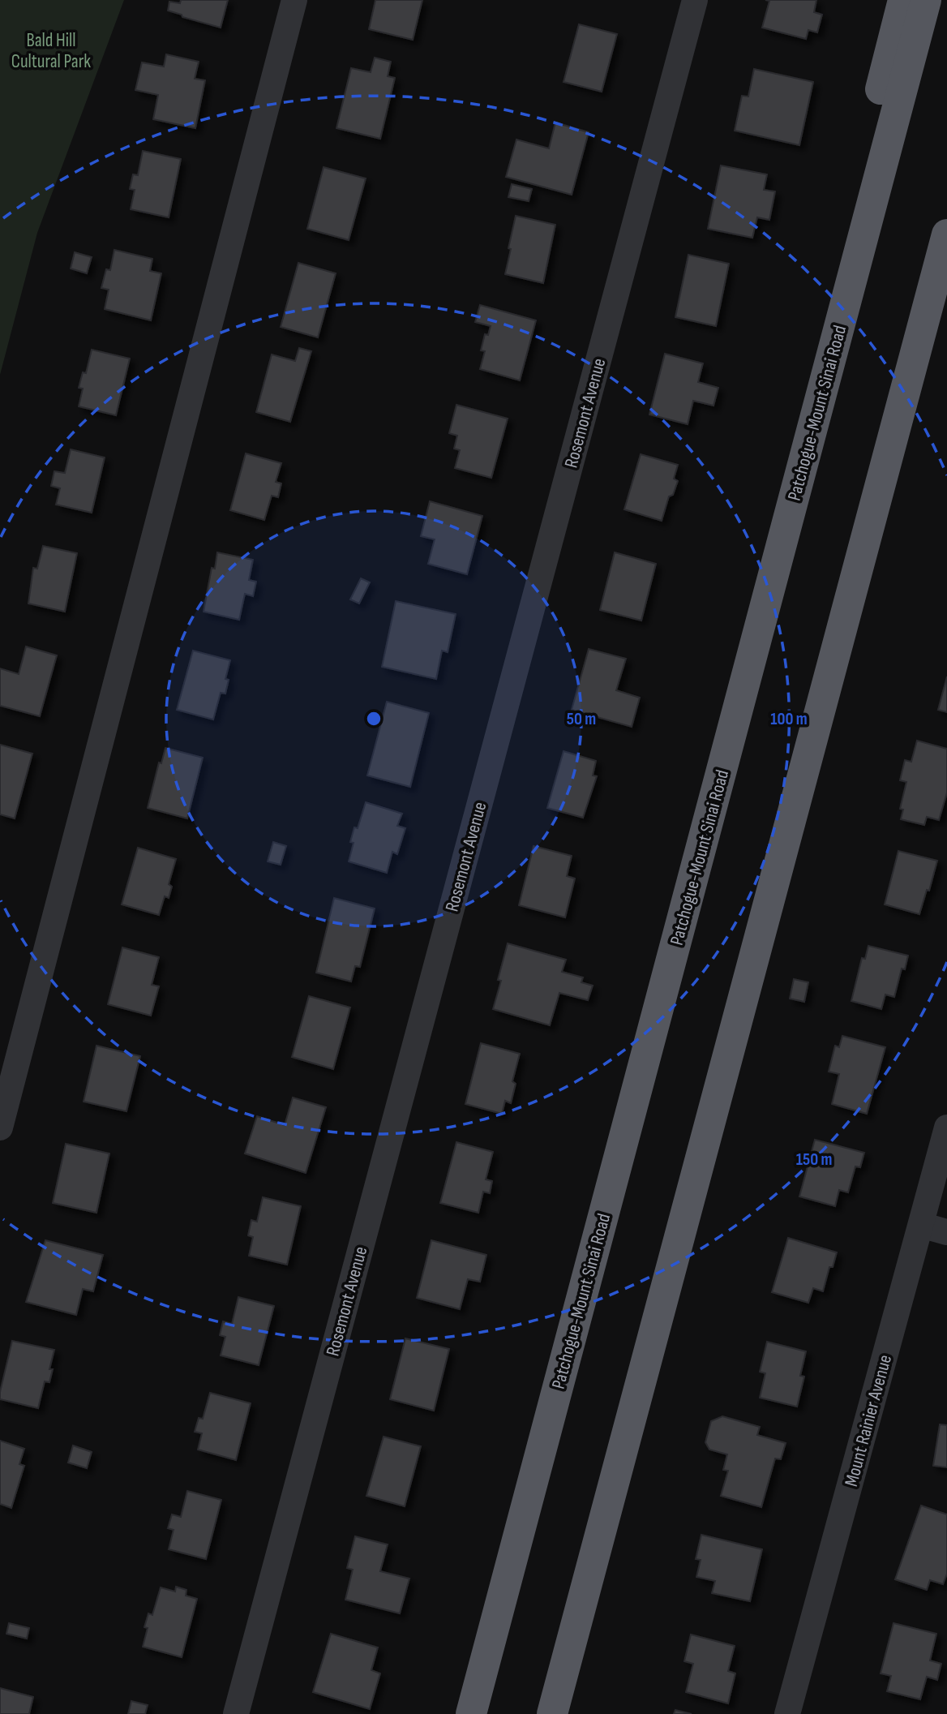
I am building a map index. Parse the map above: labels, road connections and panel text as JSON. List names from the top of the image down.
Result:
{
  "streets": {
    "highway": ["Patchogue-Mount Sinai Road"],
    "street": ["Rosemont Avenue", "Mount Rainier Avenue"]
  },
  "parks": ["Bald Hill Cultural Park"],
  "rings": ["50 m", "100 m", "150 m"]
}
